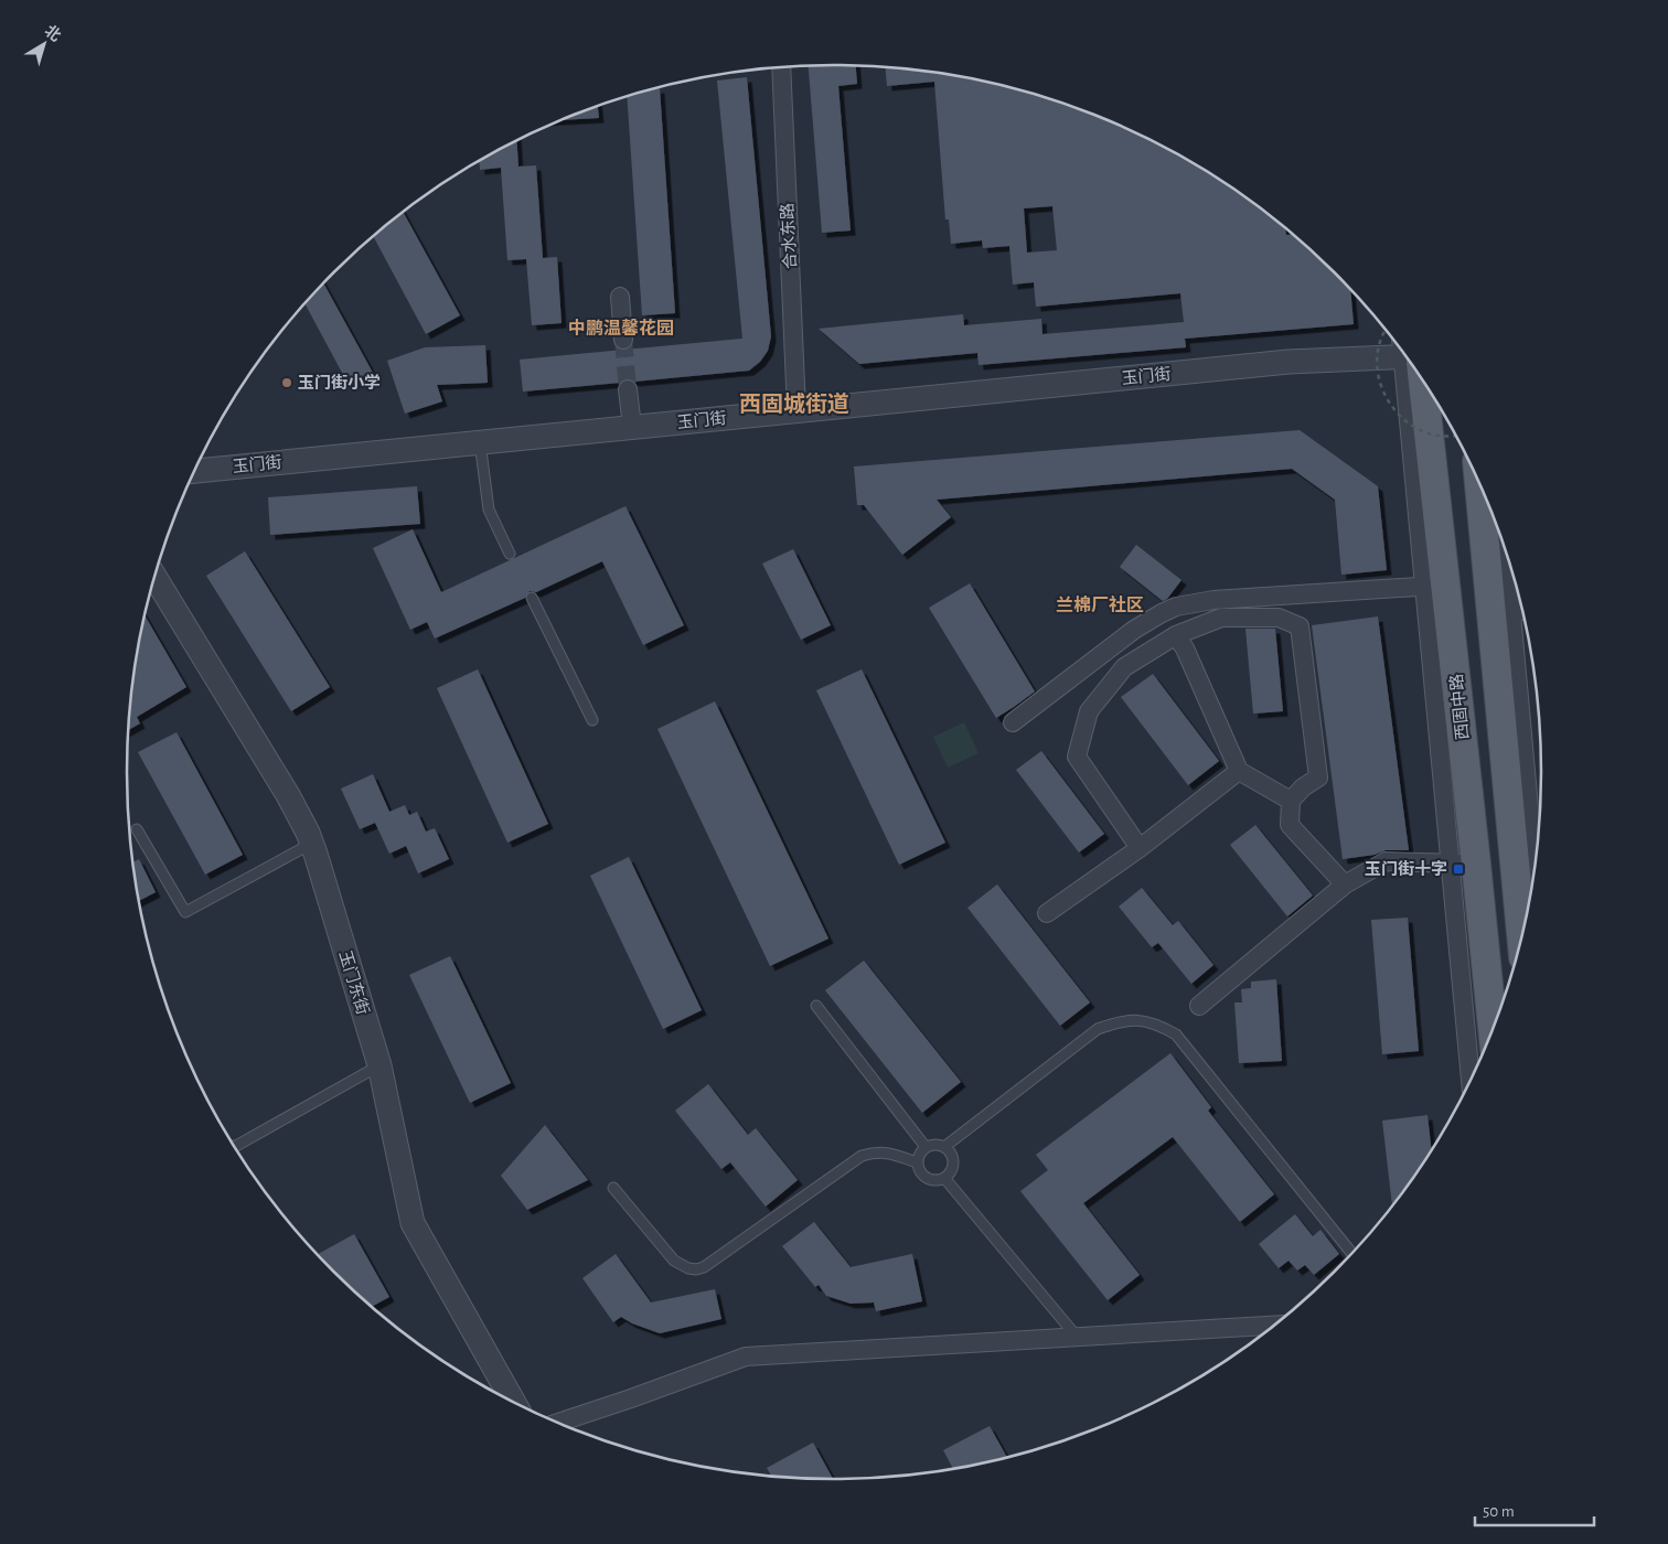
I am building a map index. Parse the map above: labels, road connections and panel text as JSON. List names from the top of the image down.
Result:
{
  "streets": {
    "main road": ["西固中路"],
    "street": ["合水东路", "玉门街", "玉门东街"]
  },
  "crossings": [
    ["合水东路", "玉门街"]
  ],
  "districts": ["中鹏温馨花园", "西固城街道", "兰棉厂社区"],
  "places": {
    "other": ["玉门街小学"],
    "transit": ["玉门街十字"]
  },
  "scale_bar": "50 m",
  "north": "top right"
}
